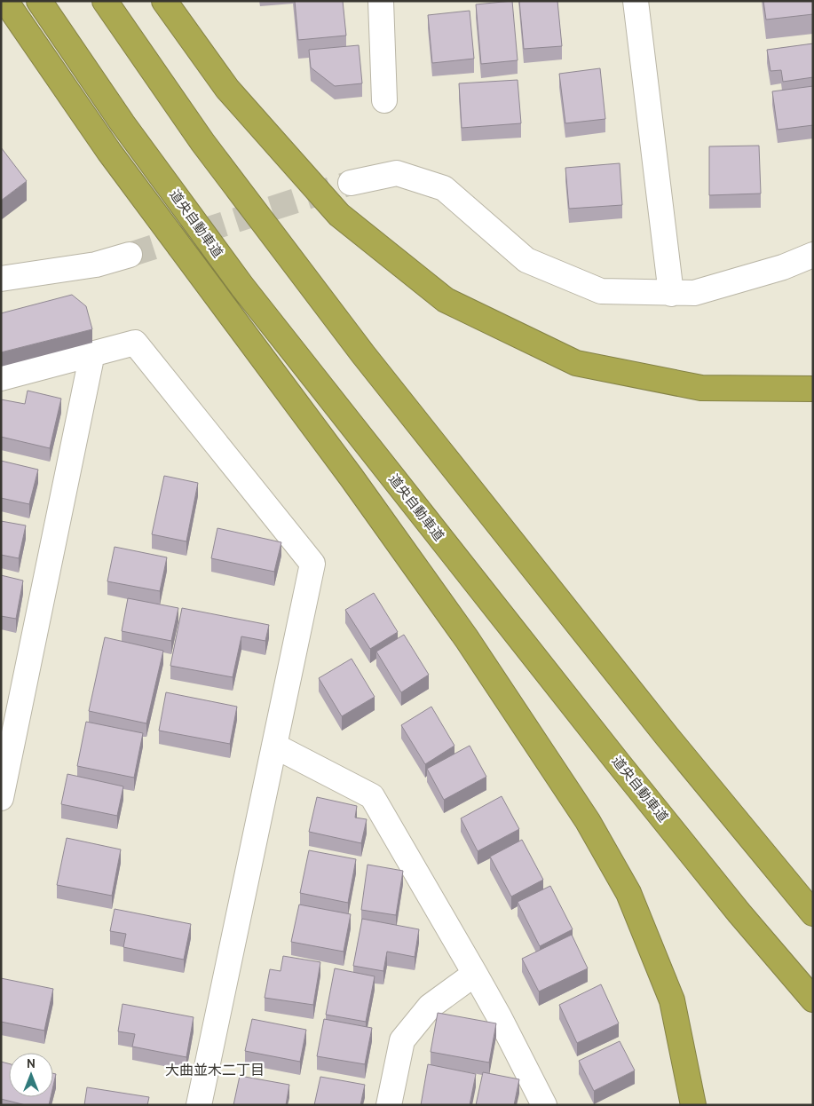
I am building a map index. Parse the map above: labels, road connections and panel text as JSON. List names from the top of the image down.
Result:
{
  "streets": {
    "highway": ["道央自動車道"]
  },
  "districts": ["大曲並木二丁目"],
  "north": "top"
}
